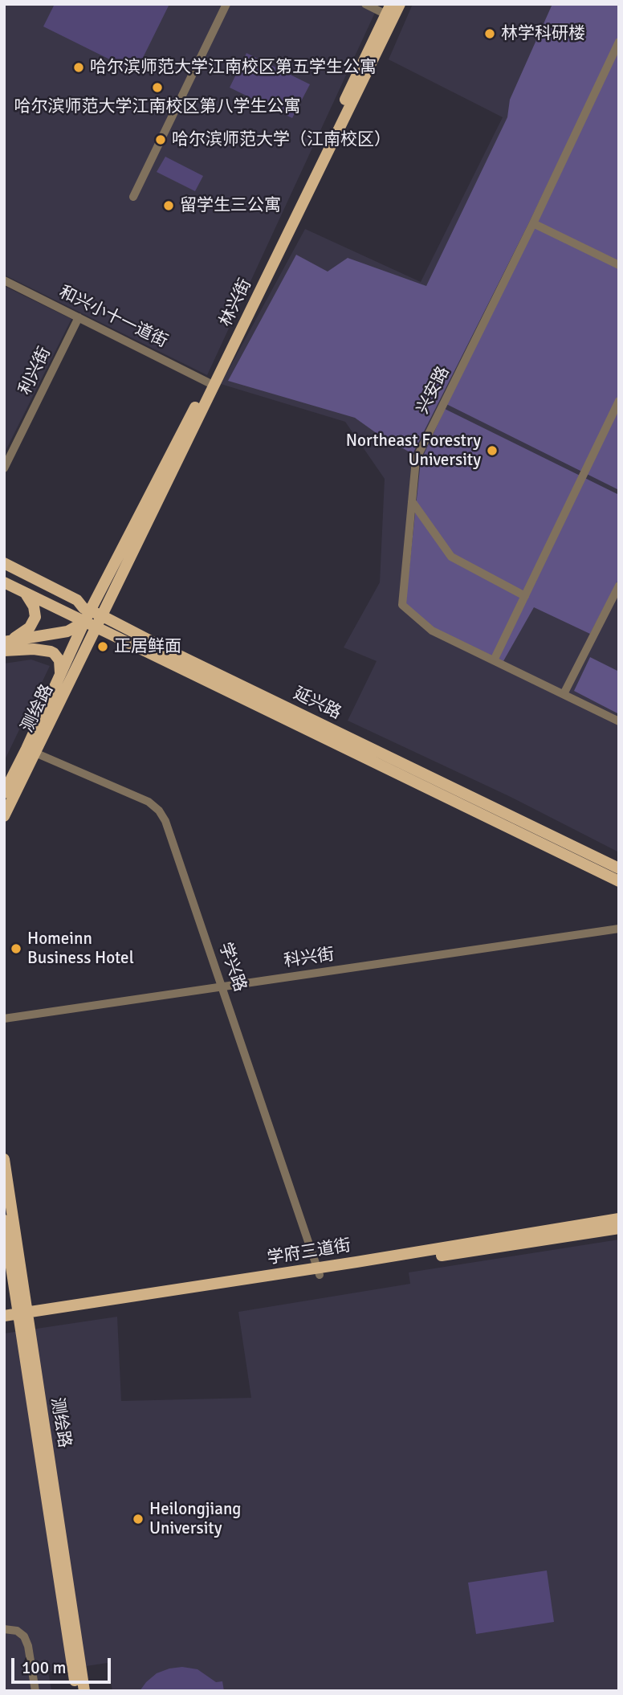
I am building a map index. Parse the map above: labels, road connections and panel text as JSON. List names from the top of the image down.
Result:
{
  "streets": {
    "main road": [
      "林兴街",
      "延兴路",
      "测绘路",
      "学府三道街"
    ],
    "street": [
      "和兴小十一道街",
      "利兴街",
      "兴安路",
      "科兴街",
      "学兴路"
    ]
  },
  "crossings": [
    ["林兴街", "和兴小十一道街"],
    ["林兴街", "延兴路"],
    ["林兴街", "测绘路"],
    ["和兴小十一道街", "利兴街"],
    ["延兴路", "测绘路"],
    ["测绘路", "学兴路"],
    ["测绘路", "学府三道街"],
    ["科兴街", "学兴路"],
    ["学兴路", "学府三道街"]
  ],
  "places": [
    "林学科研楼",
    "哈尔滨师范大学江南校区第五学生公寓",
    "哈尔滨师范大学江南校区第八学生公寓",
    "哈尔滨师范大学（江南校区）",
    "留学生三公寓",
    "Northeast Forestry University",
    "正居鲜面",
    "Homeinn Business Hotel",
    "Heilongjiang University"
  ],
  "scale_bar": "100 m"
}
